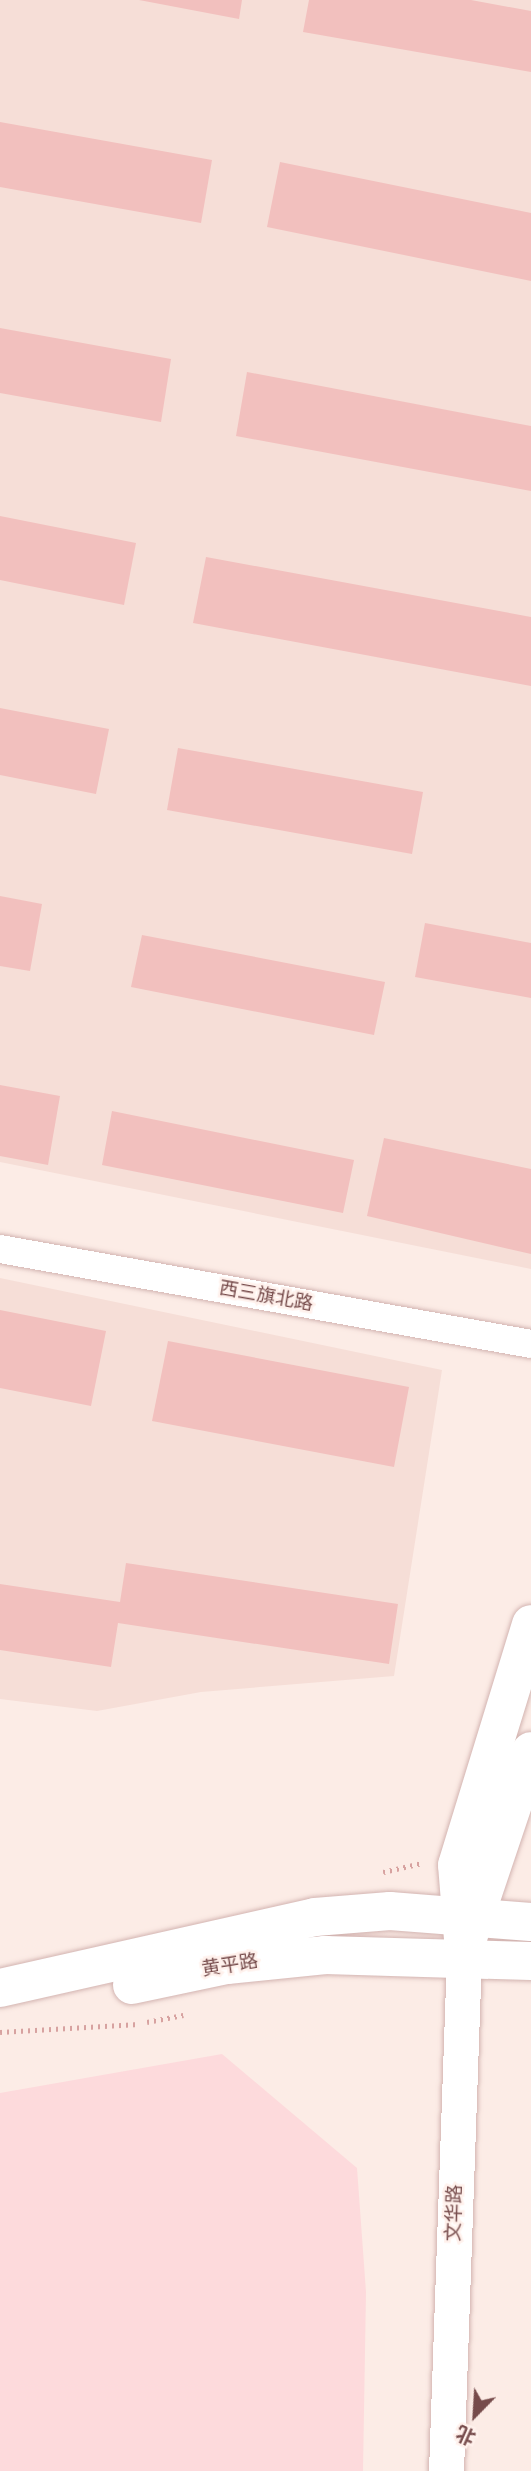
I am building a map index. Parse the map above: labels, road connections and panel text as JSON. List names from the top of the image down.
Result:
{
  "streets": {
    "main road": ["黄平路"],
    "street": ["西三旗北路", "文华路"]
  },
  "crossings": [
    ["黄平路", "文华路"]
  ],
  "north": "bottom left"
}
